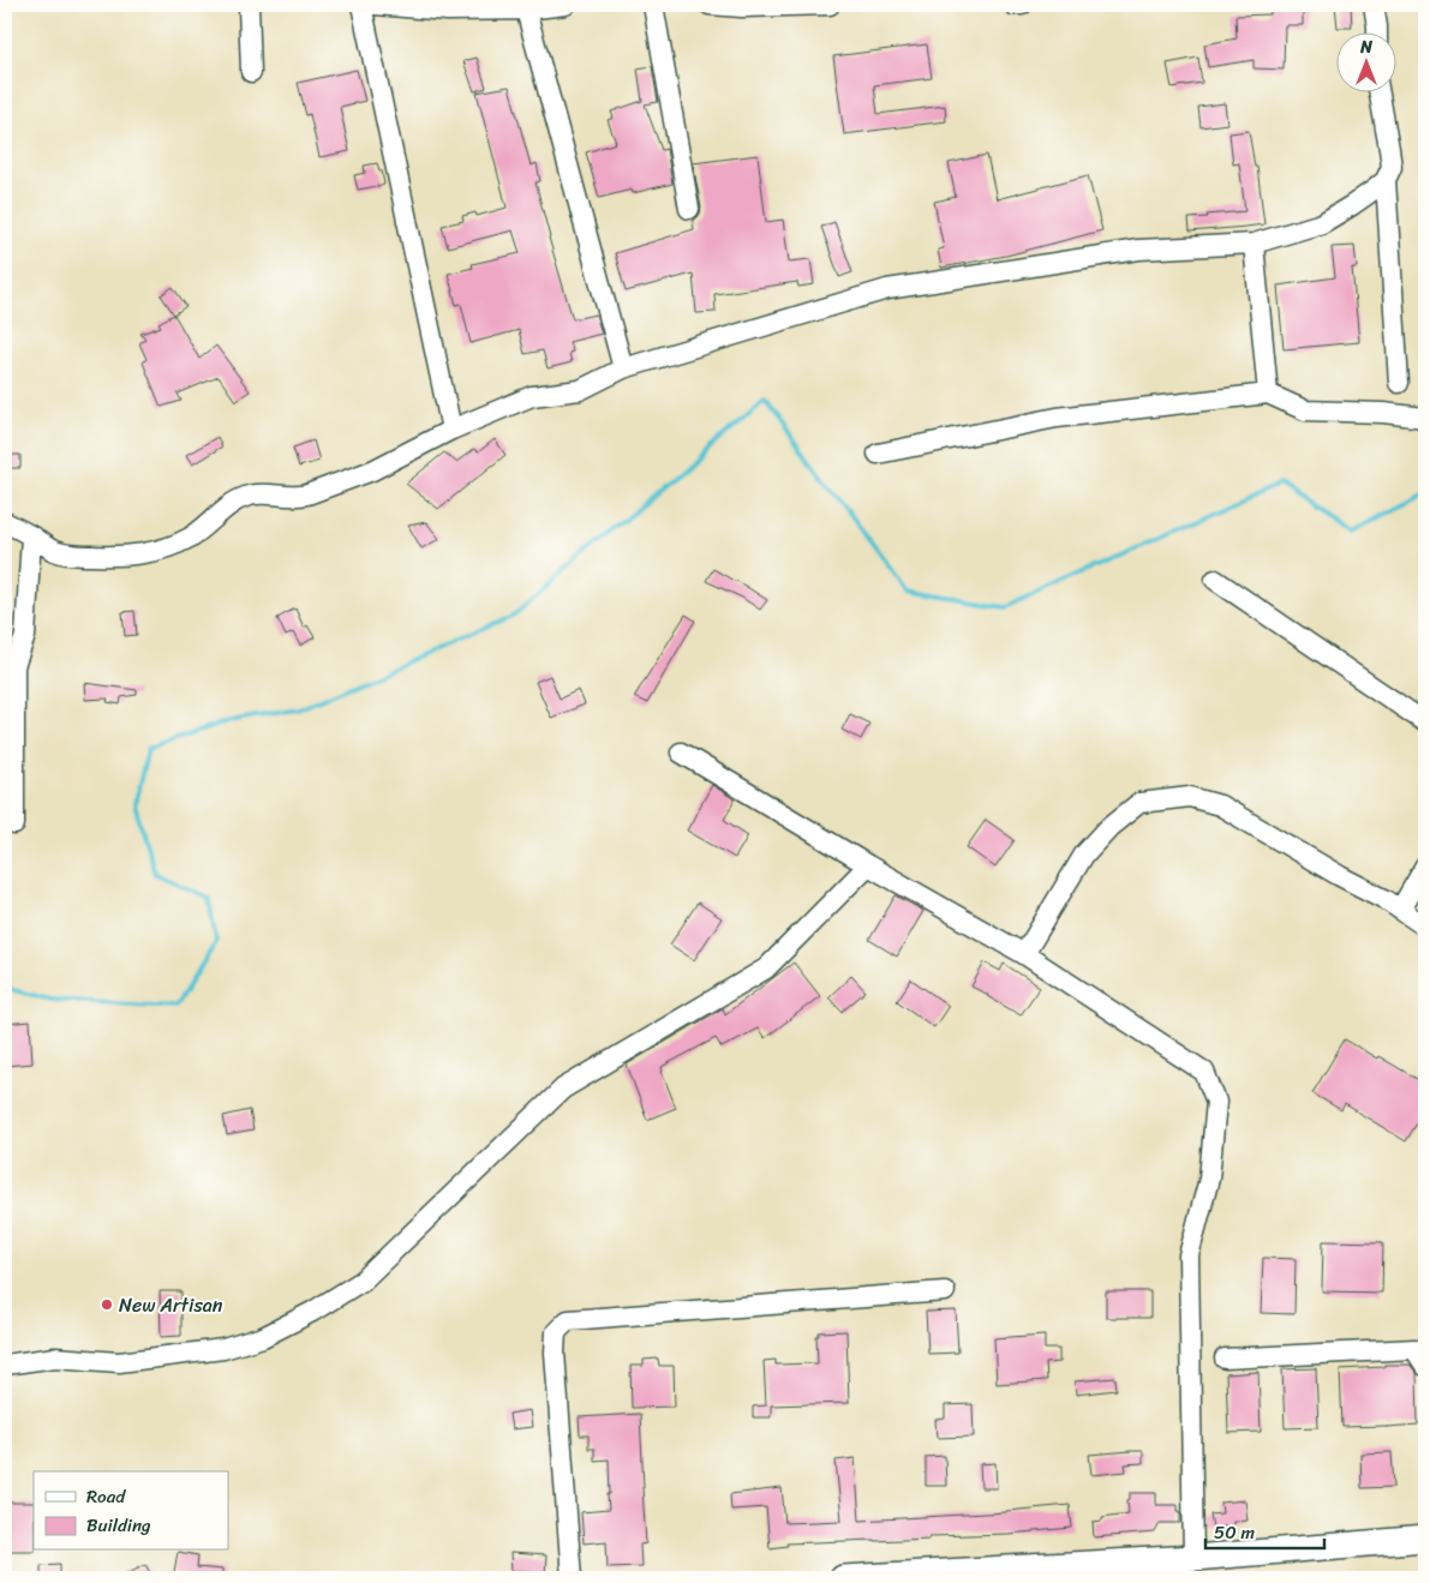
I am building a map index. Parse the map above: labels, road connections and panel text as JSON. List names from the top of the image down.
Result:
{
  "places": ["New Artisan"],
  "legend": ["Road", "Building"],
  "scale_bar": "50 m",
  "north": "top"
}
